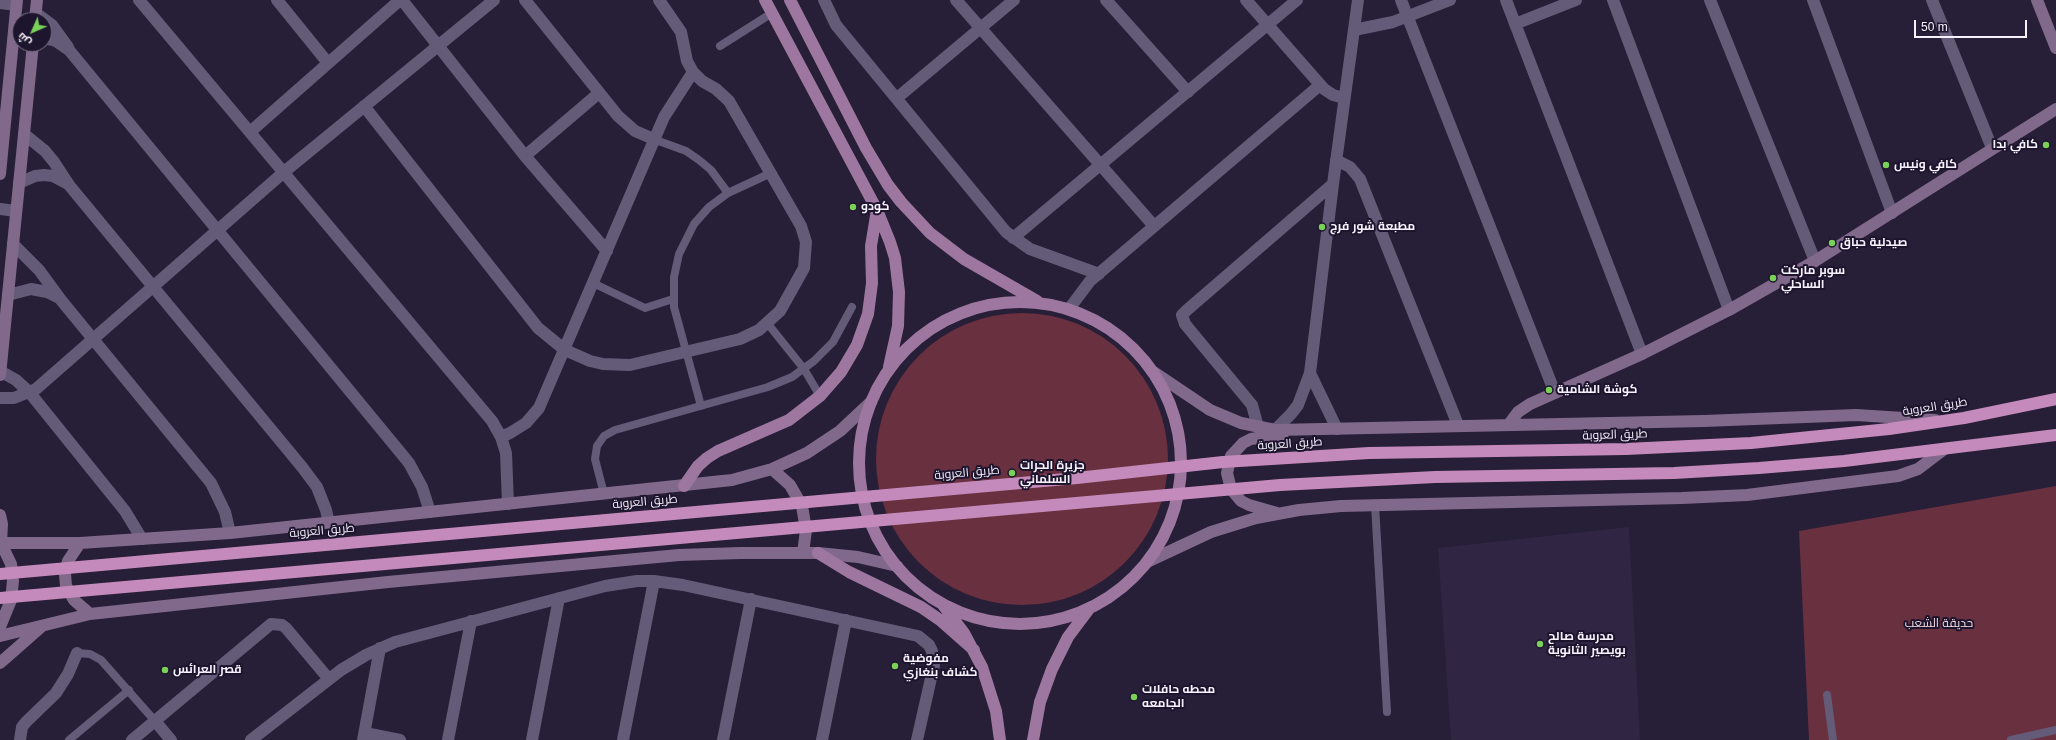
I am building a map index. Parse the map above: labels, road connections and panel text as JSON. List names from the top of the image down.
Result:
{
  "streets": {
    "highway": ["طريق العروبة"]
  },
  "parks": ["حديقة الشعب"],
  "places": [
    "كافي بدا",
    "كافي ونيس",
    "كودو",
    "مطبعة شور فرج",
    "صيدلية حباق",
    "سوبر ماركت الساحلي",
    "كوشة الشامية",
    "جزيرة الجرات السلماني",
    "مدرسة صالح بويصير الثانوية",
    "مفوضية كشاف بنغازي",
    "قصر العرائس",
    "محطه حافلات الجامعه"
  ],
  "scale_bar": "50 m",
  "north": "bottom left"
}
